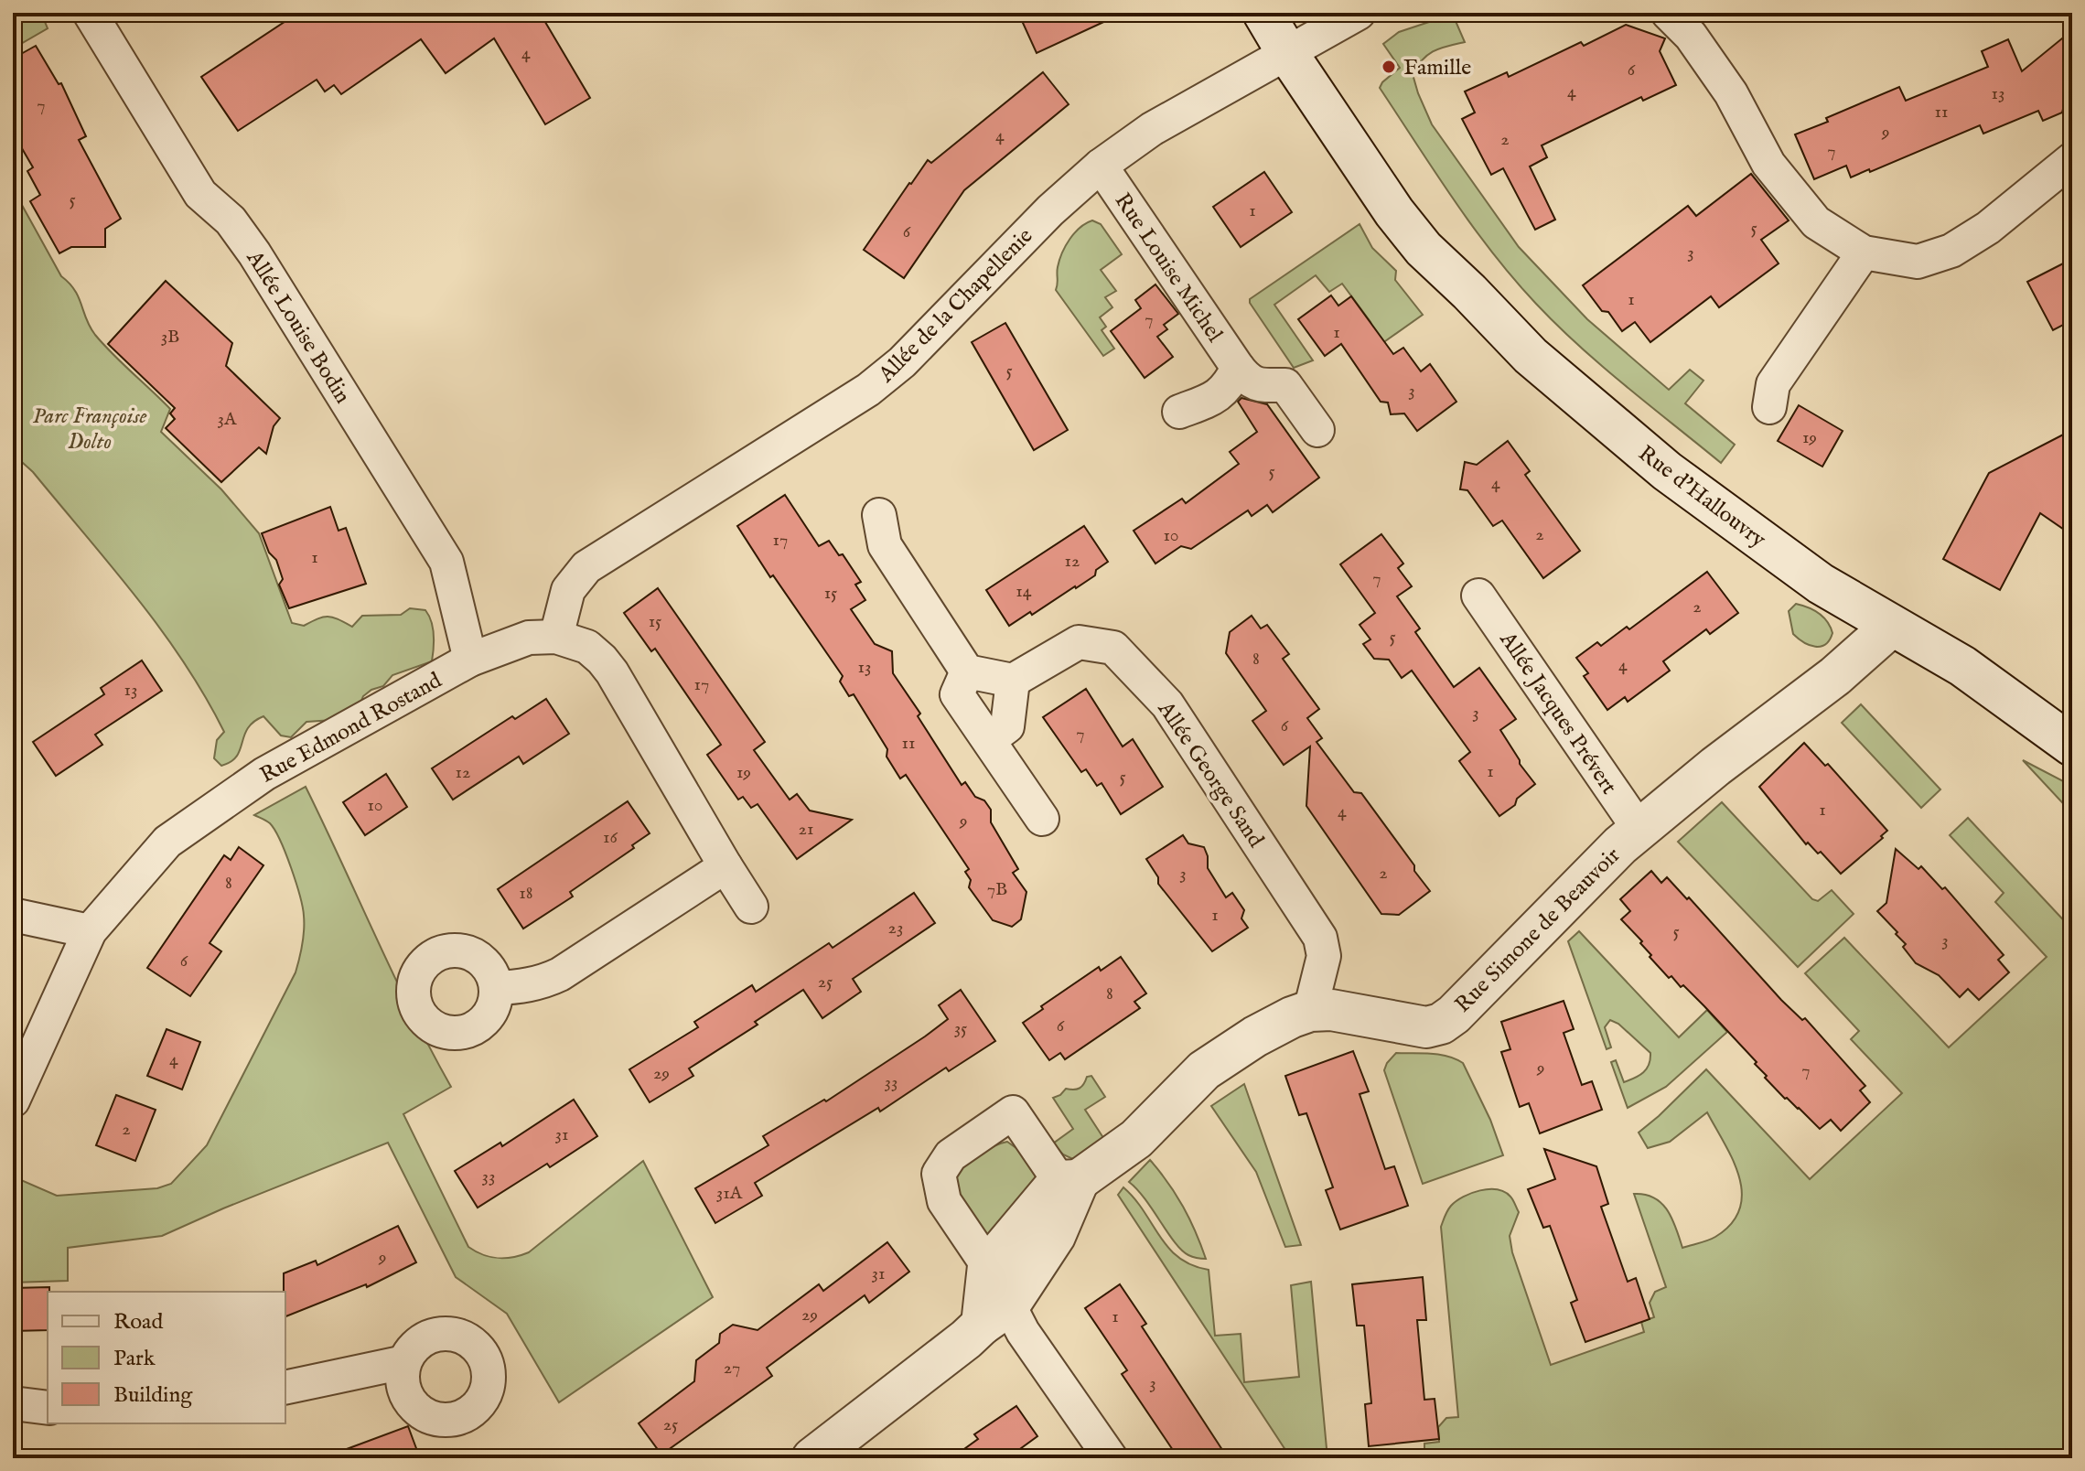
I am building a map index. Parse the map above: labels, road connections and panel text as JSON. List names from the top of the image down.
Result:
{
  "streets": {
    "street": [
      "Rue Louise Michel",
      "Allée de la Chapellenie",
      "Allée Louise Bodin",
      "Rue d'Hallouvry",
      "Allée Jacques Prévert",
      "Rue Edmond Rostand",
      "Allée George Sand",
      "Rue Simone de Beauvoir"
    ]
  },
  "crossings": [
    ["Rue Louise Michel", "Allée de la Chapellenie"],
    ["Allée de la Chapellenie", "Rue d'Hallouvry"],
    ["Allée de la Chapellenie", "Rue Edmond Rostand"],
    ["Allée Louise Bodin", "Rue Edmond Rostand"],
    ["Rue d'Hallouvry", "Rue Simone de Beauvoir"],
    ["Allée Jacques Prévert", "Rue Simone de Beauvoir"],
    ["Allée George Sand", "Rue Simone de Beauvoir"]
  ],
  "parks": ["Parc Françoise Dolto"],
  "places": ["Famille"],
  "house_numbers": [
    "4",
    "6",
    "4",
    "13",
    "7",
    "11",
    "9",
    "4",
    "2",
    "7",
    "5",
    "1",
    "5",
    "6",
    "3",
    "1",
    "7",
    "1",
    "3B",
    "5",
    "3",
    "3A",
    "19",
    "5",
    "4",
    "2",
    "10",
    "17",
    "1",
    "12",
    "7",
    "14",
    "15",
    "2",
    "15",
    "5",
    "8",
    "4",
    "13",
    "17",
    "13",
    "3",
    "6",
    "7",
    "11",
    "1",
    "12",
    "19",
    "5",
    "10",
    "1",
    "4",
    "9",
    "21",
    "16",
    "2",
    "3",
    "8",
    "7B",
    "18",
    "1",
    "23",
    "5",
    "3",
    "6",
    "25",
    "8",
    "6",
    "35",
    "4",
    "9",
    "7",
    "29",
    "33",
    "2",
    "31",
    "33",
    "31A",
    "9",
    "31",
    "29",
    "1",
    "27",
    "3",
    "25"
  ],
  "legend": ["Road", "Park", "Building"]
}
